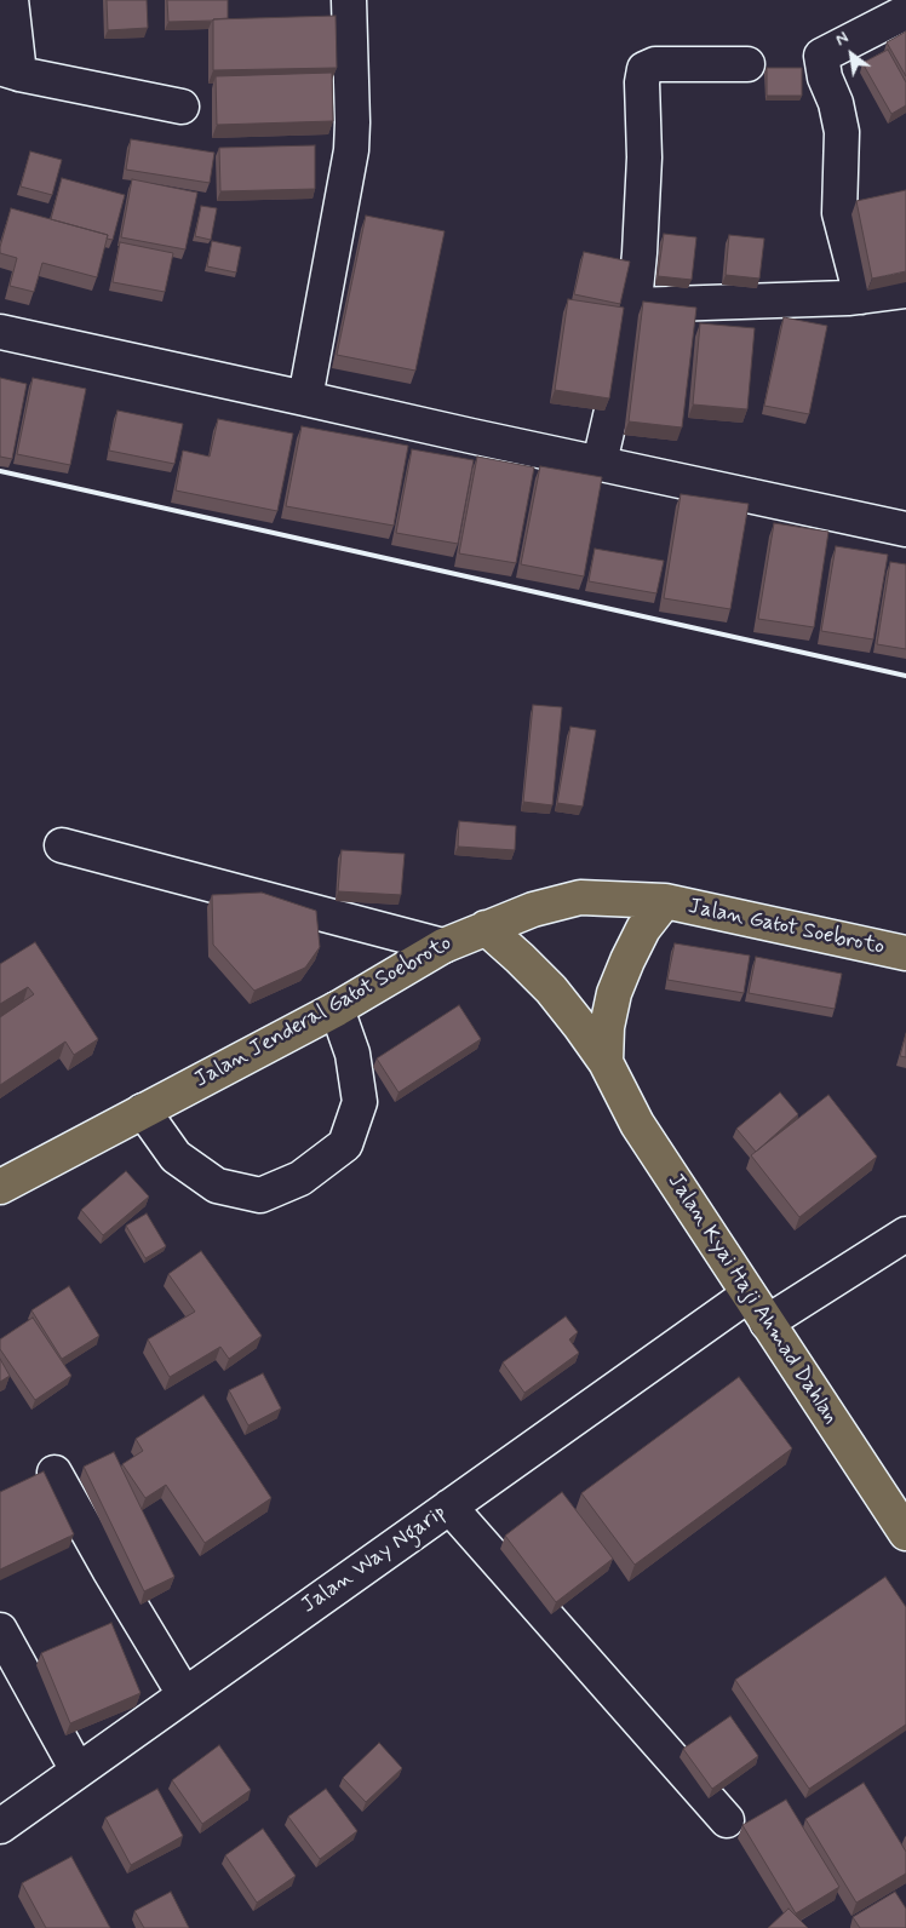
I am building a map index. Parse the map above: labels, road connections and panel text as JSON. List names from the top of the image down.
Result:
{
  "streets": {
    "main road": ["Jalan Gatot Soebroto", "Jalan Jenderal Gatot Soebroto", "Jalan Kyai Haji Ahmad Dahlan"],
    "street": ["Jalan Way Ngarip"]
  },
  "crossings": [
    ["Jalan Gatot Soebroto", "Jalan Jenderal Gatot Soebroto"],
    ["Jalan Jenderal Gatot Soebroto", "Jalan Kyai Haji Ahmad Dahlan"],
    ["Jalan Kyai Haji Ahmad Dahlan", "Jalan Way Ngarip"]
  ],
  "north": "top left"
}
